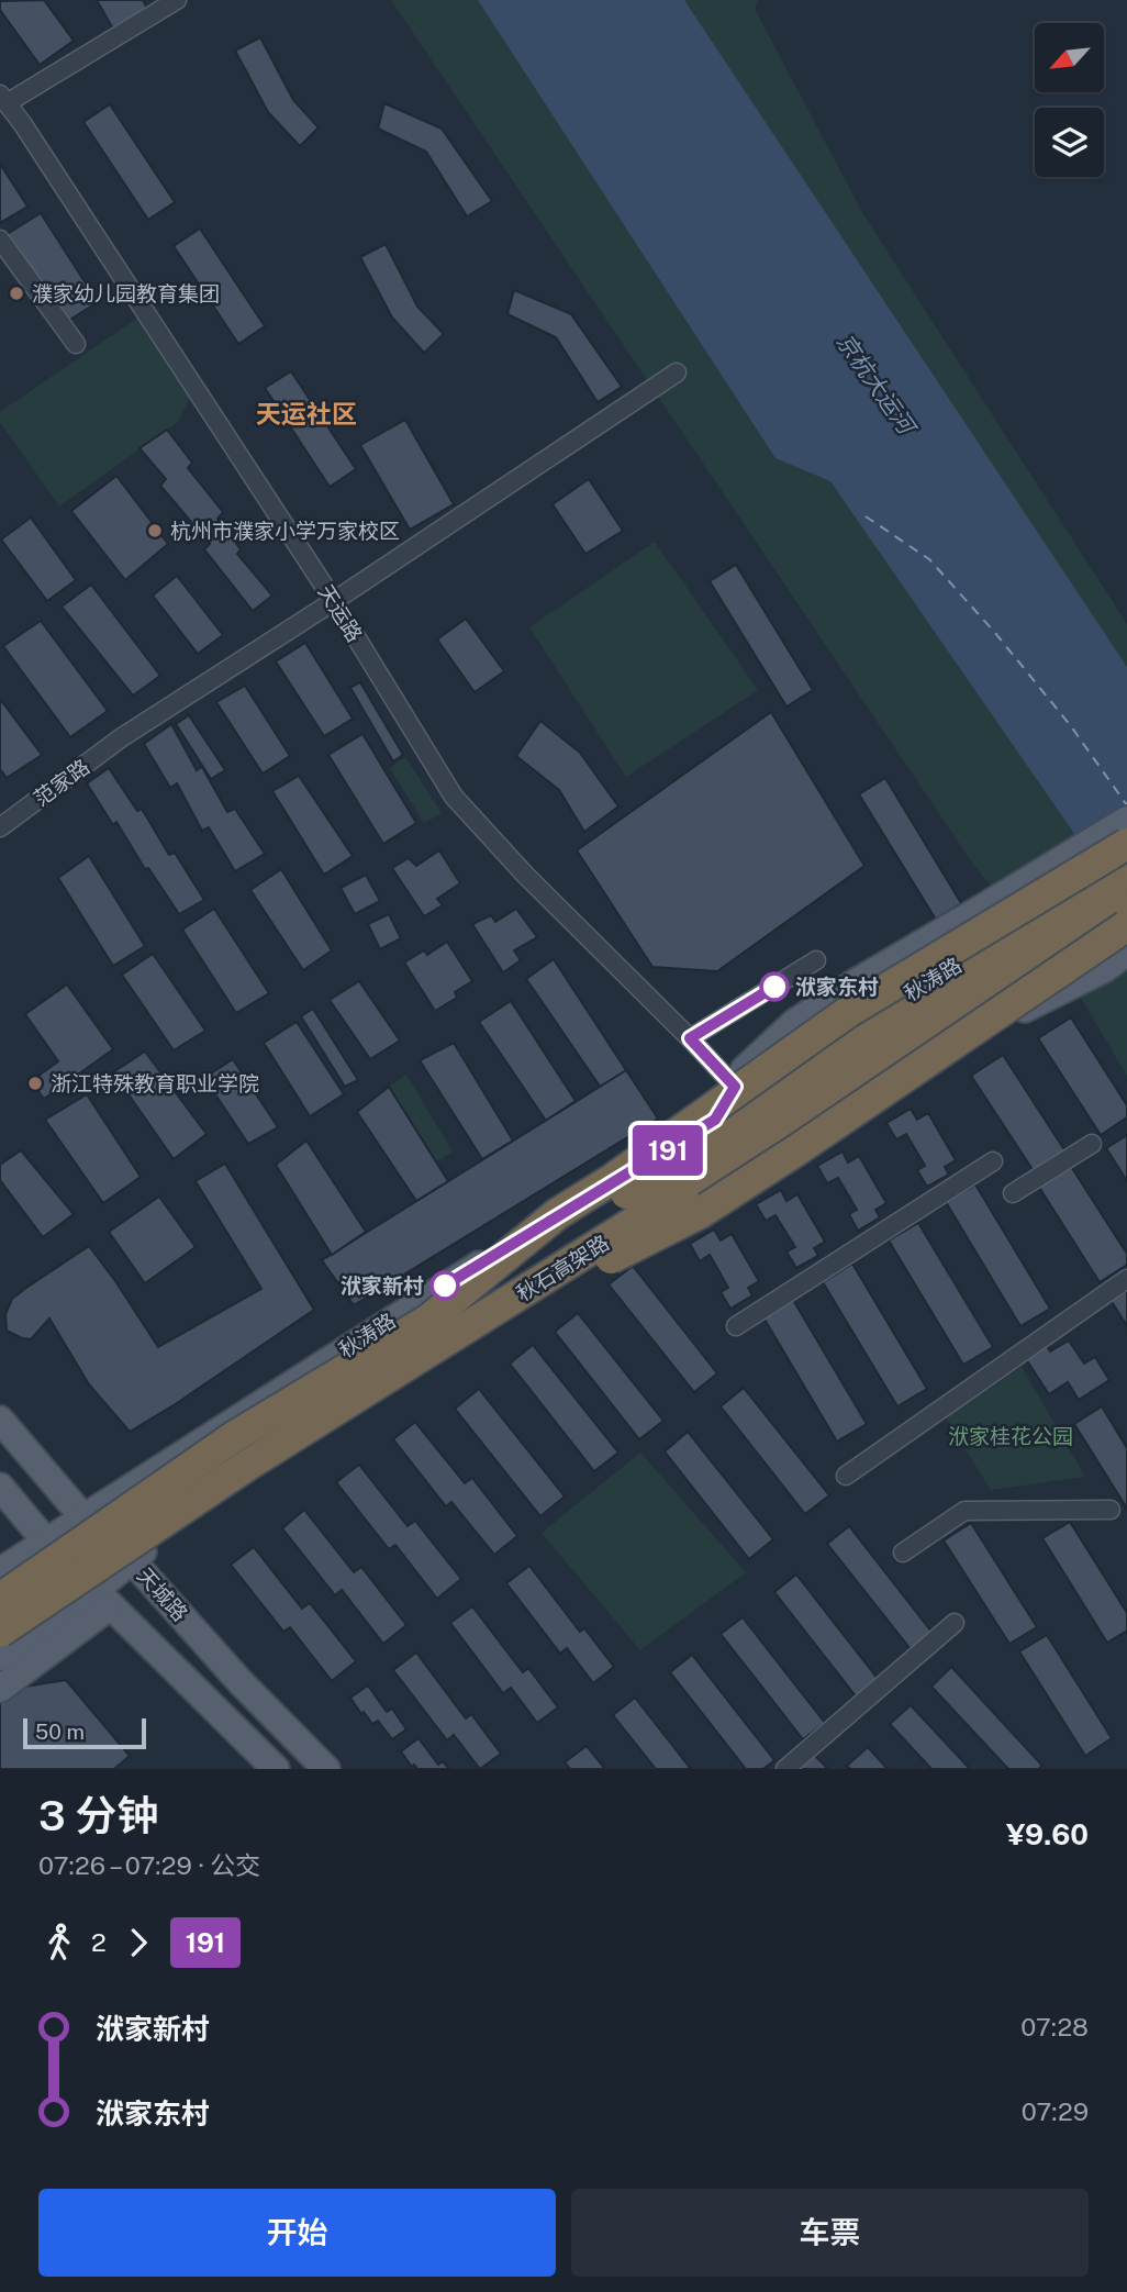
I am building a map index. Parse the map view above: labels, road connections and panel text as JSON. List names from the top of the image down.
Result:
{
  "streets": {
    "highway": ["秋石高架路"],
    "main road": ["秋涛路", "天城路"],
    "street": ["天运路", "范家路"]
  },
  "crossings": [
    ["天运路", "范家路"],
    ["秋涛路", "天城路"]
  ],
  "districts": ["天运社区"],
  "water": ["京杭大运河"],
  "parks": ["洑家桂花公园"],
  "places": [
    "濮家幼儿园教育集团",
    "杭州市濮家小学万家校区",
    "洑家东村",
    "浙江特殊教育职业学院",
    "洑家新村"
  ],
  "lines": ["bus line 191"],
  "scale_bar": "50 m",
  "north": "bottom left",
  "page": {
    "on_map": "191",
    "scale": "50 m",
    "heading": ["3 分钟", "07:26 – 07:29 · 公交", "¥9.60"],
    "legs": ["2", "191"],
    "list": [
      {
        "name": "洑家新村",
        "value": "07:28"
      },
      {
        "name": "洑家东村",
        "value": "07:29"
      }
    ],
    "buttons": ["开始", "车票"]
  }
}
